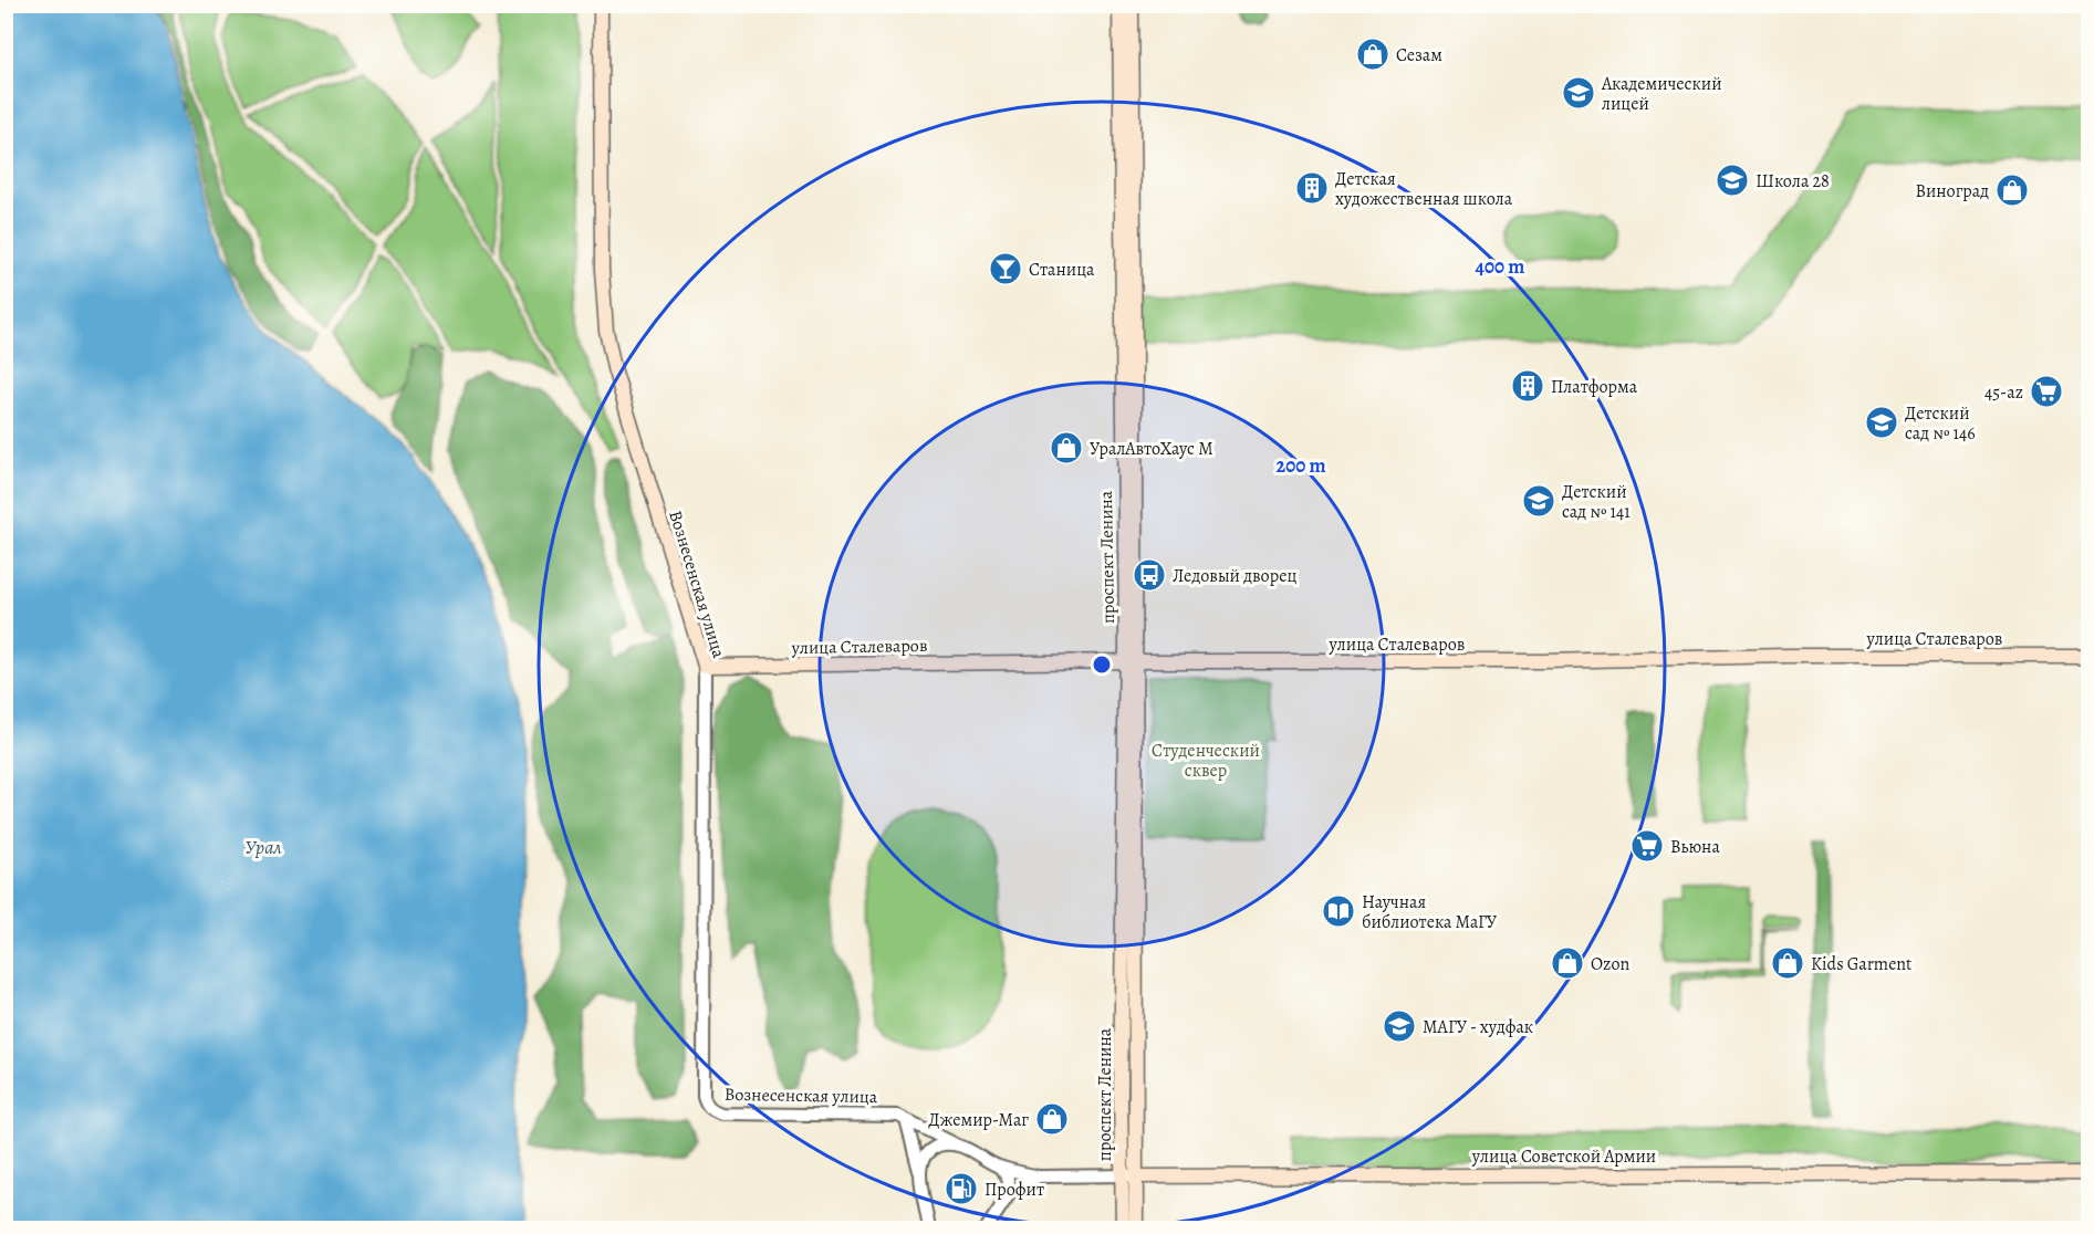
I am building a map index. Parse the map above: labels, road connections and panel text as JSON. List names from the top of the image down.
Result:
{
  "streets": {
    "main road": [
      "проспект Ленина",
      "Вознесенская улица",
      "улица Сталеваров",
      "улица Советской Армии"
    ]
  },
  "crossings": [
    ["проспект Ленина", "улица Сталеваров"],
    ["проспект Ленина", "улица Советской Армии"],
    ["Вознесенская улица", "улица Сталеваров"]
  ],
  "water": ["Урал"],
  "parks": ["Студенческий сквер"],
  "places": {
    "shop": [
      "Сезам",
      "Виноград",
      "УралАвтоХаус М",
      "Ozon",
      "Kids Garment",
      "Джемир-Маг"
    ],
    "school or university": [
      "Академический лицей",
      "Школа 28",
      "Детский сад № 146",
      "Детский сад № 141",
      "МАГУ - худфак"
    ],
    "building": ["Детская художественная школа", "Платформа"],
    "bar": ["Станица"],
    "supermarket": ["45-az", "Вьюна"],
    "bus stop": ["Ледовый дворец"],
    "library": ["Научная библиотека МаГУ"],
    "fuel station": ["Профит"]
  },
  "rings": ["400 m", "200 m"]
}
